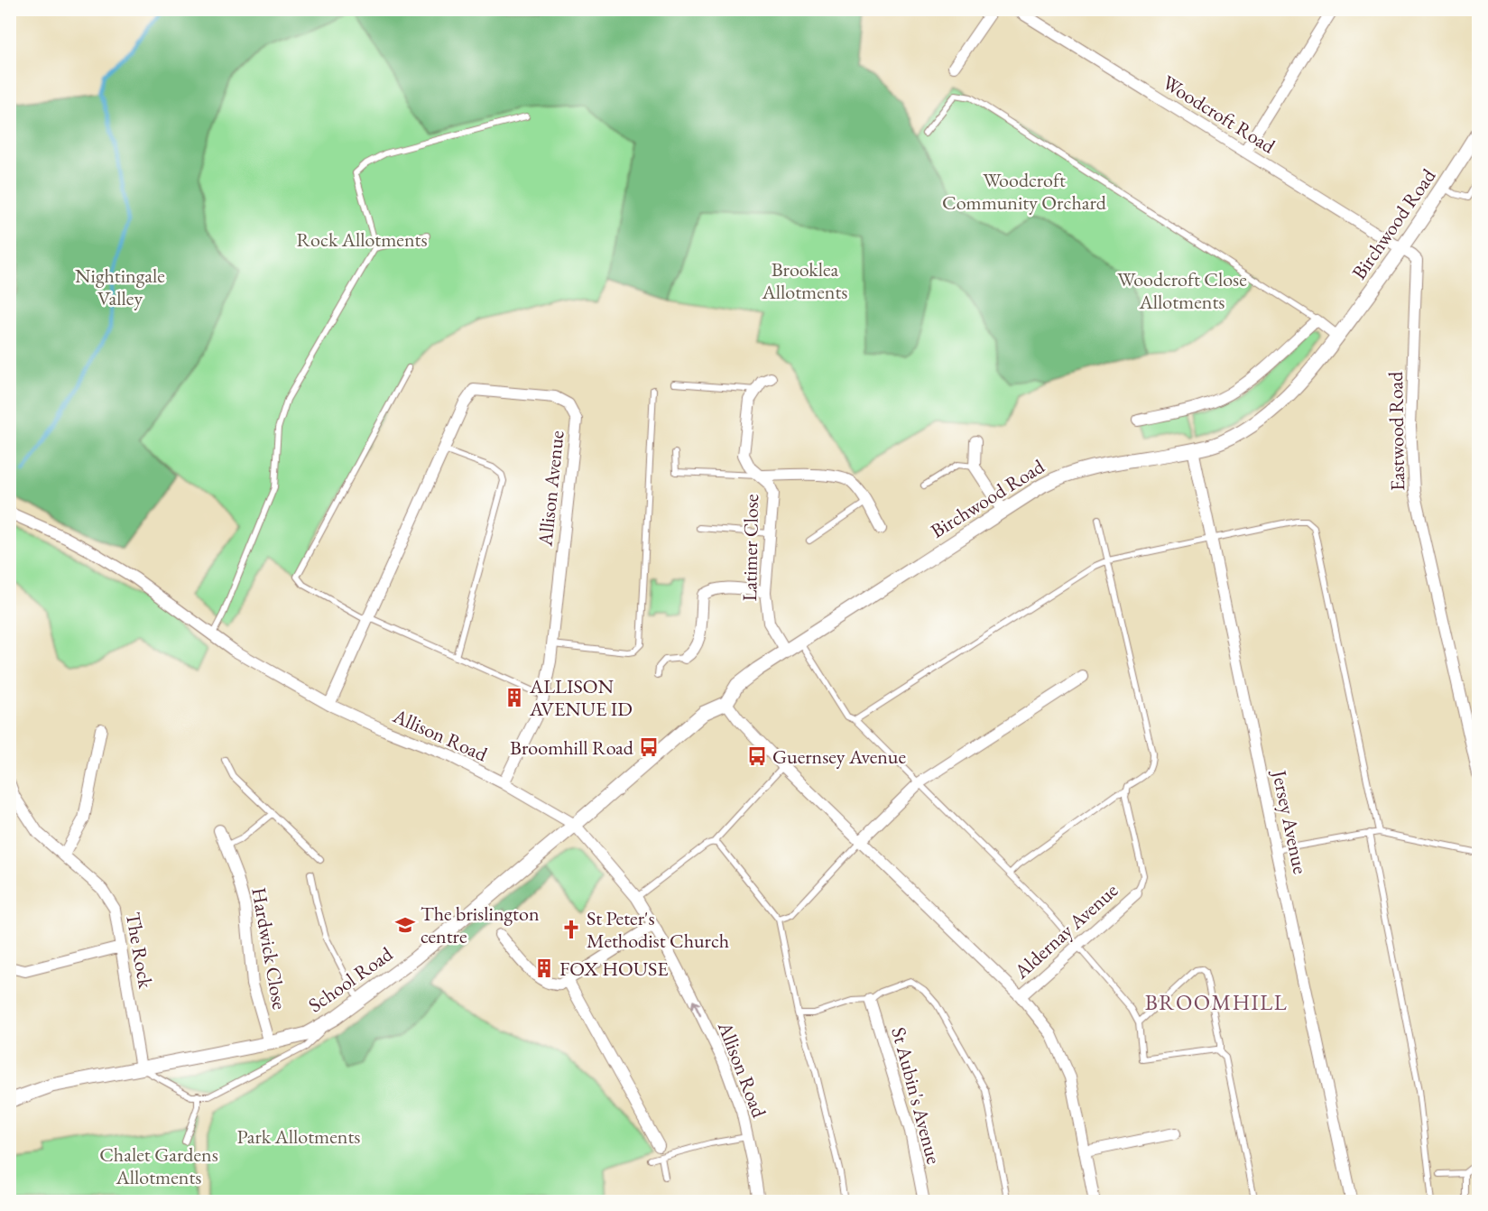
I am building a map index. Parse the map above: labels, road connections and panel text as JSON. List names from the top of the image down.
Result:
{
  "streets": {
    "street": [
      "Woodcroft Road",
      "Birchwood Road",
      "Eastwood Road",
      "Allison Avenue",
      "Latimer Close",
      "Allison Road",
      "Jersey Avenue",
      "Aldernay Avenue",
      "Hardwick Close",
      "The Rock",
      "School Road",
      "St Aubin's Avenue"
    ]
  },
  "crossings": [
    ["Woodcroft Road", "Birchwood Road"],
    ["Woodcroft Road", "Eastwood Road"],
    ["Birchwood Road", "Eastwood Road"],
    ["Birchwood Road", "Latimer Close"],
    ["Birchwood Road", "Jersey Avenue"],
    ["Birchwood Road", "School Road"],
    ["Allison Avenue", "Allison Road"],
    ["Allison Road", "School Road"],
    ["Hardwick Close", "School Road"],
    ["The Rock", "School Road"]
  ],
  "districts": ["BROOMHILL"],
  "parks": [
    "Woodcroft Community Orchard",
    "Rock Allotments",
    "Brooklea Allotments",
    "Nightingale Valley",
    "Woodcroft Close Allotments",
    "Park Allotments",
    "Chalet Gardens Allotments"
  ],
  "places": {
    "building": ["ALLISON AVENUE ID", "FOX HOUSE"],
    "bus stop": ["Broomhill Road", "Guernsey Avenue"],
    "school or university": ["The brislington centre"],
    "church": ["St Peter's Methodist Church"]
  }
}
